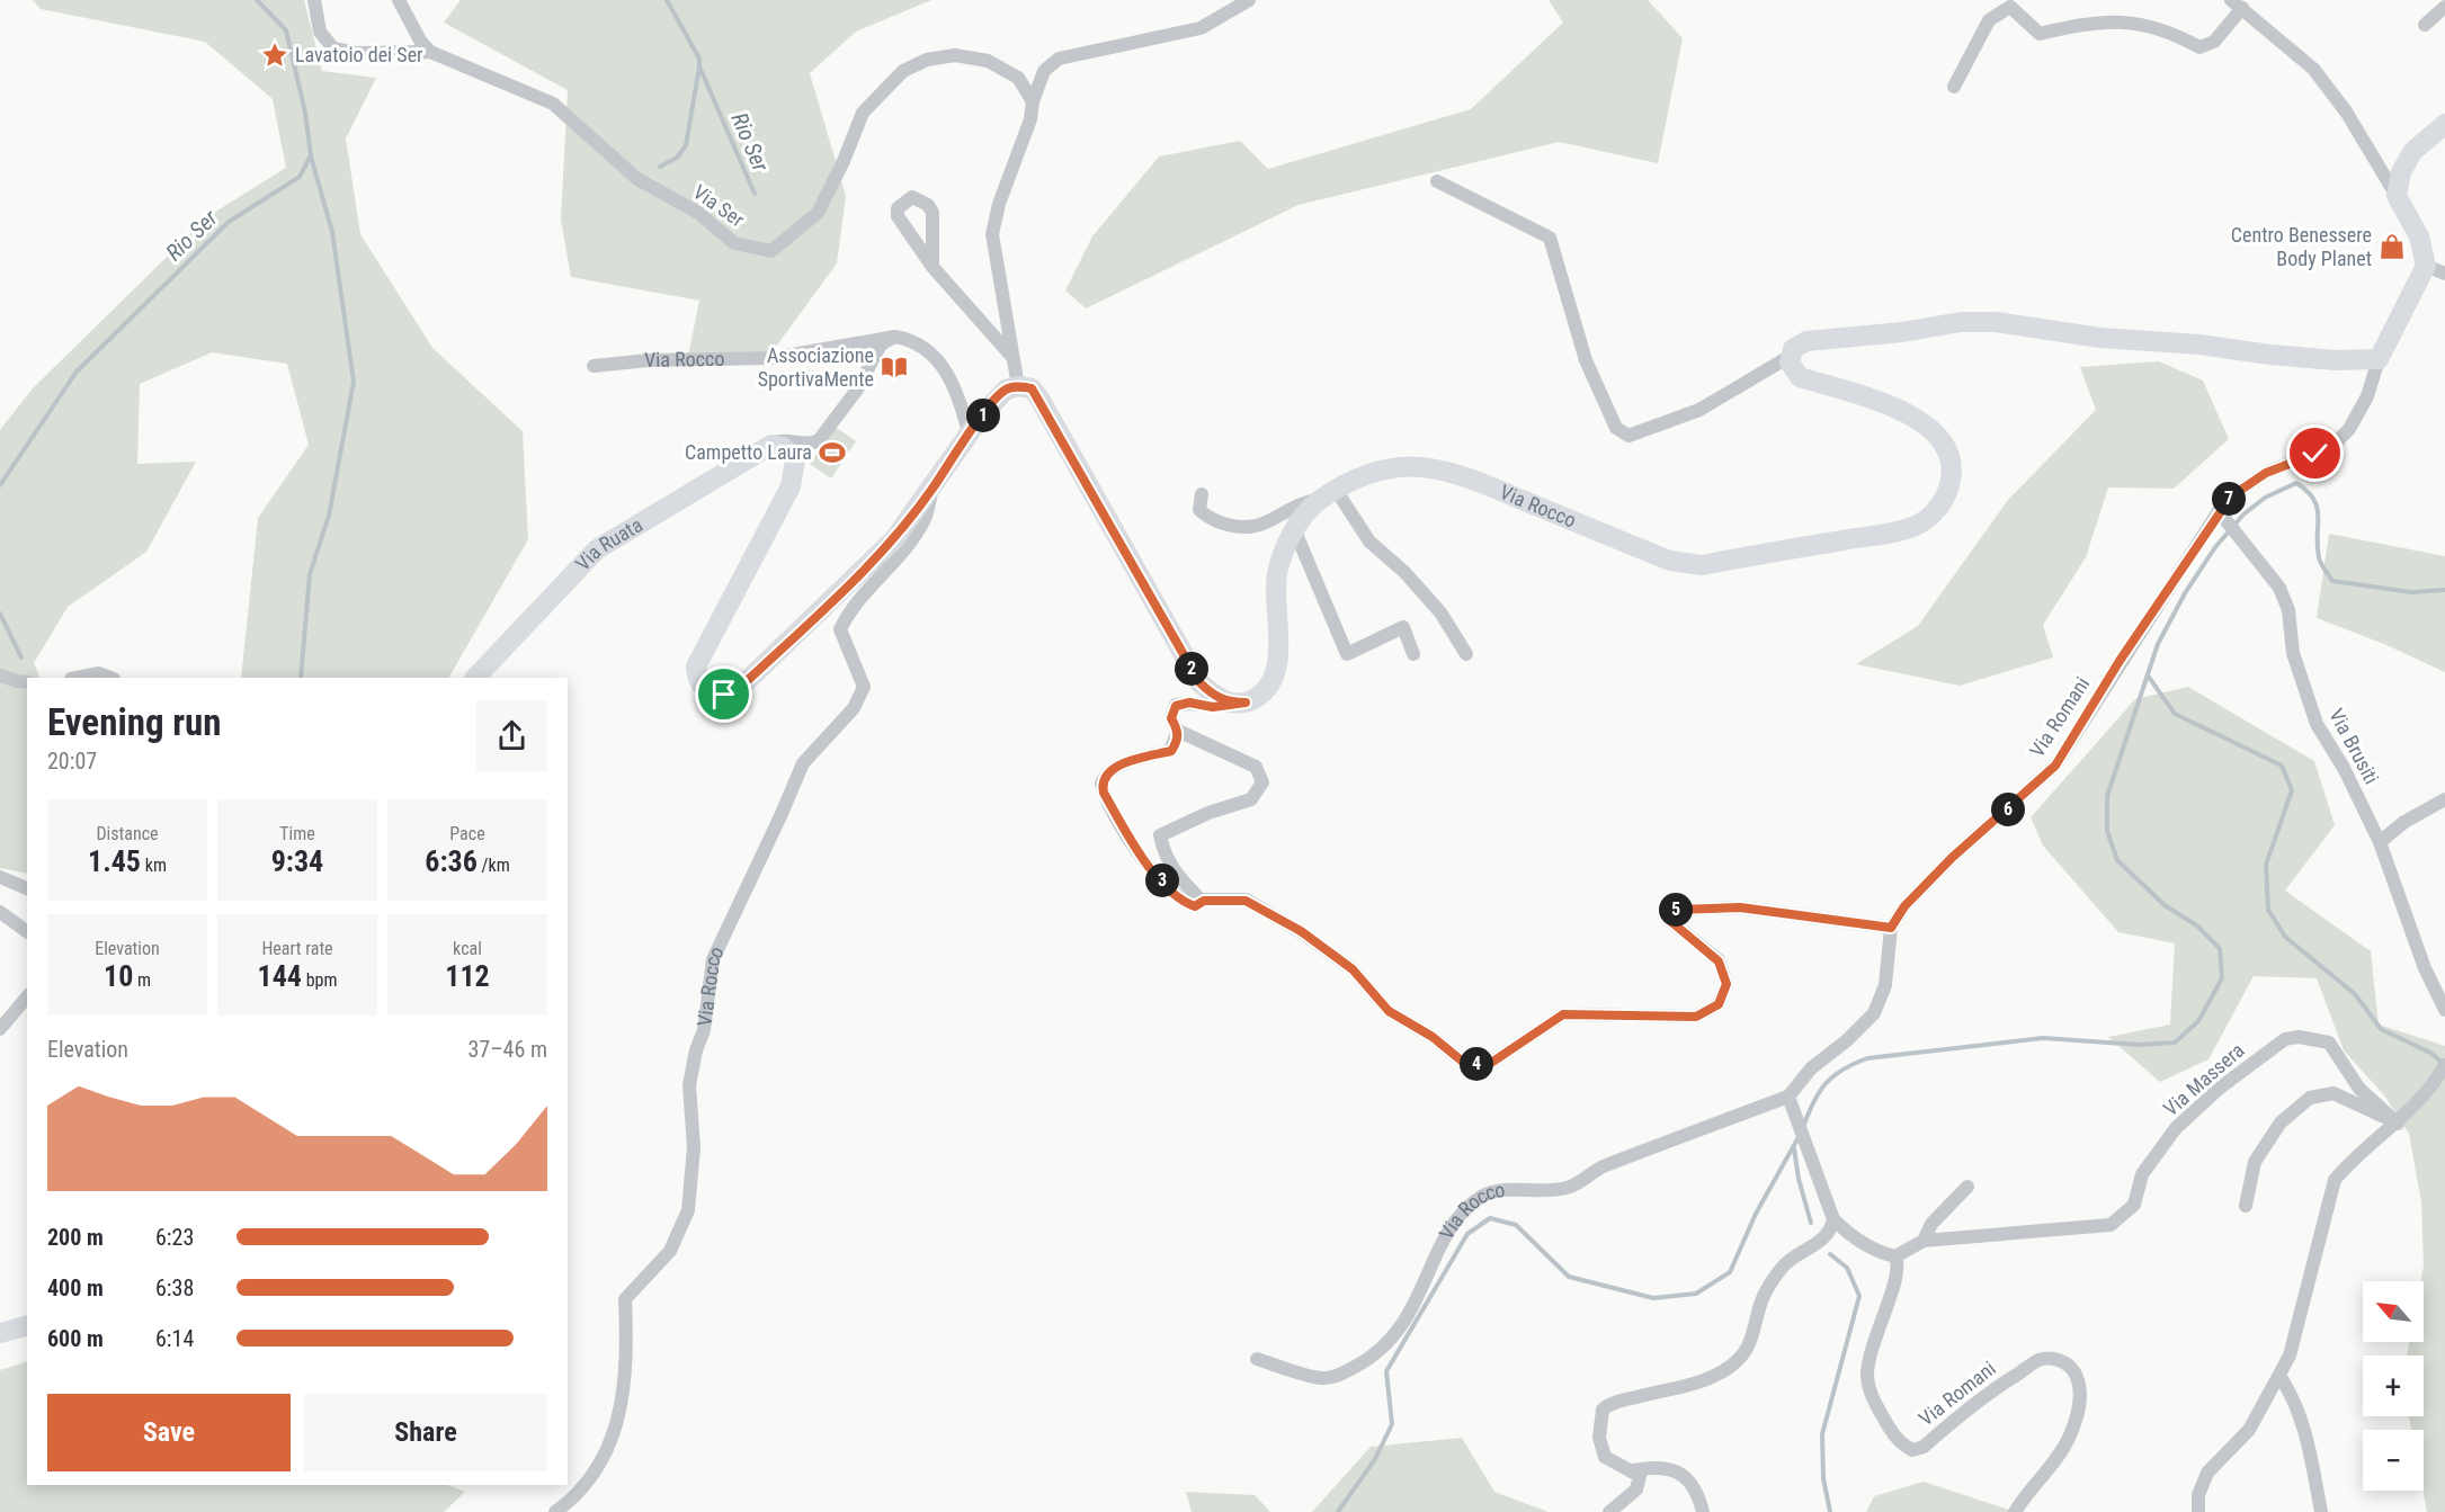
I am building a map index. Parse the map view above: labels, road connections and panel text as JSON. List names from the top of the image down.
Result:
{
  "streets": {
    "street": [
      "Via Ser",
      "Via Rocco",
      "Via Ruata",
      "Via Romani",
      "Via Brusiti",
      "Via Massera"
    ]
  },
  "crossings": [
    ["Via Rocco", "Via Ruata"],
    ["Via Rocco", "Via Romani"],
    ["Via Romani", "Via Brusiti"]
  ],
  "water": ["Rio Ser"],
  "places": {
    "place": ["Lavatoio dei Ser"],
    "shop": ["Centro Benessere Body Planet"],
    "library": ["Associazione SportivaMente"],
    "sports": ["Campetto Laura"]
  },
  "north": "top left",
  "page": {
    "pins": [
      "1",
      "7",
      "2",
      "6",
      "3",
      "5",
      "4"
    ],
    "heading": ["Evening run", "20:07"],
    "stats": [
      ["Distance", "1.45 km"],
      ["Time", "9:34"],
      ["Pace", "6:36 /km"],
      ["Elevation", "10 m"],
      ["Heart rate", "144 bpm"],
      ["kcal", "112"]
    ],
    "chart": ["Elevation", "37–46 m"],
    "list": [
      {
        "name": "200 m",
        "note": "6:23"
      },
      {
        "name": "400 m",
        "note": "6:38"
      },
      {
        "name": "600 m",
        "note": "6:14"
      }
    ],
    "map_buttons": ["+", "−"],
    "buttons": ["Save", "Share"]
  }
}
